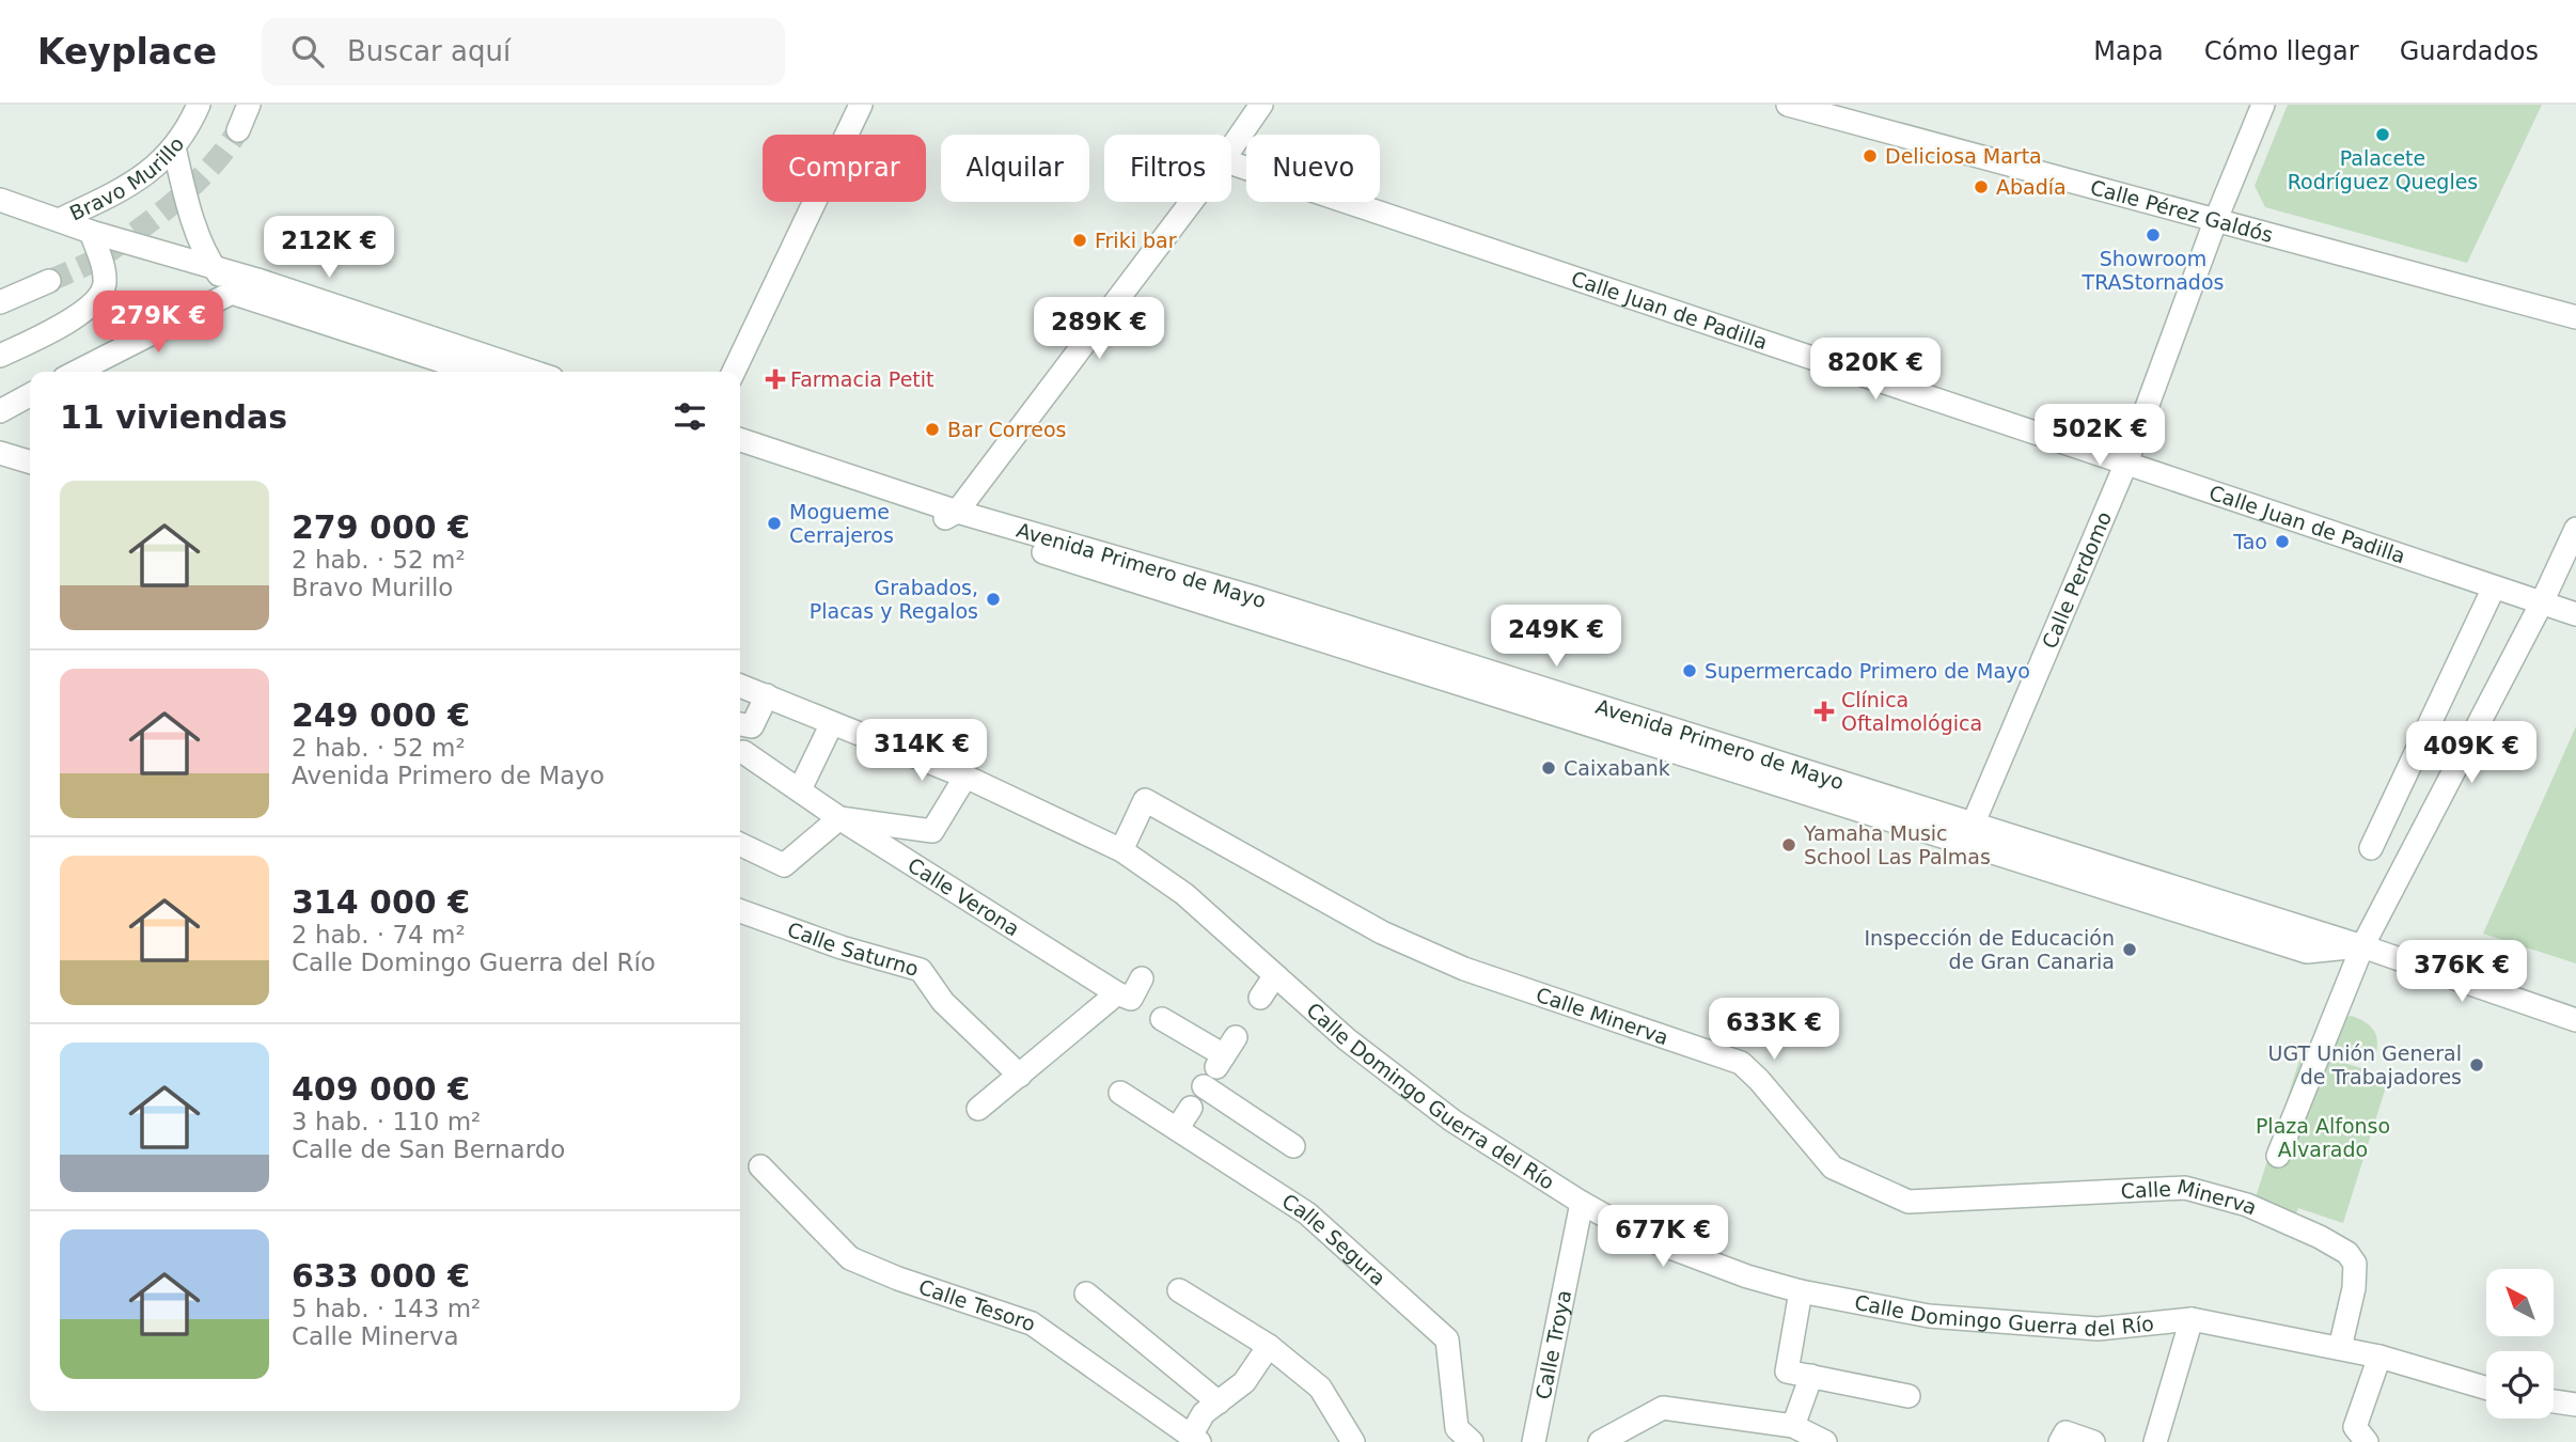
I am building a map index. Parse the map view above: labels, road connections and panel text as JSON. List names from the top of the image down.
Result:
{
  "streets": {
    "street": [
      "Bravo Murillo",
      "Calle Pérez Galdós",
      "Calle Juan de Padilla",
      "Avenida Primero de Mayo",
      "Calle Perdomo",
      "Calle Verona",
      "Calle Saturno",
      "Calle Minerva",
      "Calle Domingo Guerra del Río",
      "Calle Segura",
      "Calle Tesoro",
      "Calle Troya"
    ]
  },
  "crossings": [
    ["Calle Pérez Galdós", "Calle Perdomo"],
    ["Calle Juan de Padilla", "Calle Perdomo"],
    ["Avenida Primero de Mayo", "Calle Perdomo"],
    ["Calle Verona", "Calle Saturno"],
    ["Calle Minerva", "Calle Domingo Guerra del Río"],
    ["Calle Domingo Guerra del Río", "Calle Troya"]
  ],
  "parks": ["Plaza Alfonso Alvarado"],
  "places": {
    "other": [
      "Palacete Rodríguez Quegles",
      "Deliciosa Marta",
      "Abadía",
      "Showroom TRAStornados",
      "Friki bar",
      "Bar Correos",
      "Mogueme Cerrajeros",
      "Tao",
      "Grabados, Placas y Regalos",
      "Supermercado Primero de Mayo",
      "Caixabank",
      "Yamaha Music School Las Palmas",
      "Inspección de Educación de Gran Canaria",
      "UGT Unión General de Trabajadores"
    ],
    "health": ["Farmacia Petit", "Clínica Oftalmológica"]
  },
  "north": "top left",
  "page": {
    "header": "Keyplace",
    "search": "Buscar aquí",
    "nav": ["Mapa", "Cómo llegar", "Guardados"],
    "chip": [
      "Comprar",
      "Alquilar",
      "Filtros",
      "Nuevo"
    ],
    "price": [
      "212K €",
      "279K €",
      "289K €",
      "820K €",
      "502K €",
      "249K €",
      "314K €",
      "409K €",
      "376K €",
      "633K €",
      "677K €"
    ],
    "heading": "11 viviendas",
    "list": [
      {
        "name": "279 000 €",
        "note": "2 hab. · 52 m² · Bravo Murillo"
      },
      {
        "name": "249 000 €",
        "note": "2 hab. · 52 m² · Avenida Primero de Mayo"
      },
      {
        "name": "314 000 €",
        "note": "2 hab. · 74 m² · Calle Domingo Guerra del Río"
      },
      {
        "name": "409 000 €",
        "note": "3 hab. · 110 m² · Calle de San Bernardo"
      },
      {
        "name": "633 000 €",
        "note": "5 hab. · 143 m² · Calle Minerva"
      }
    ]
  }
}
